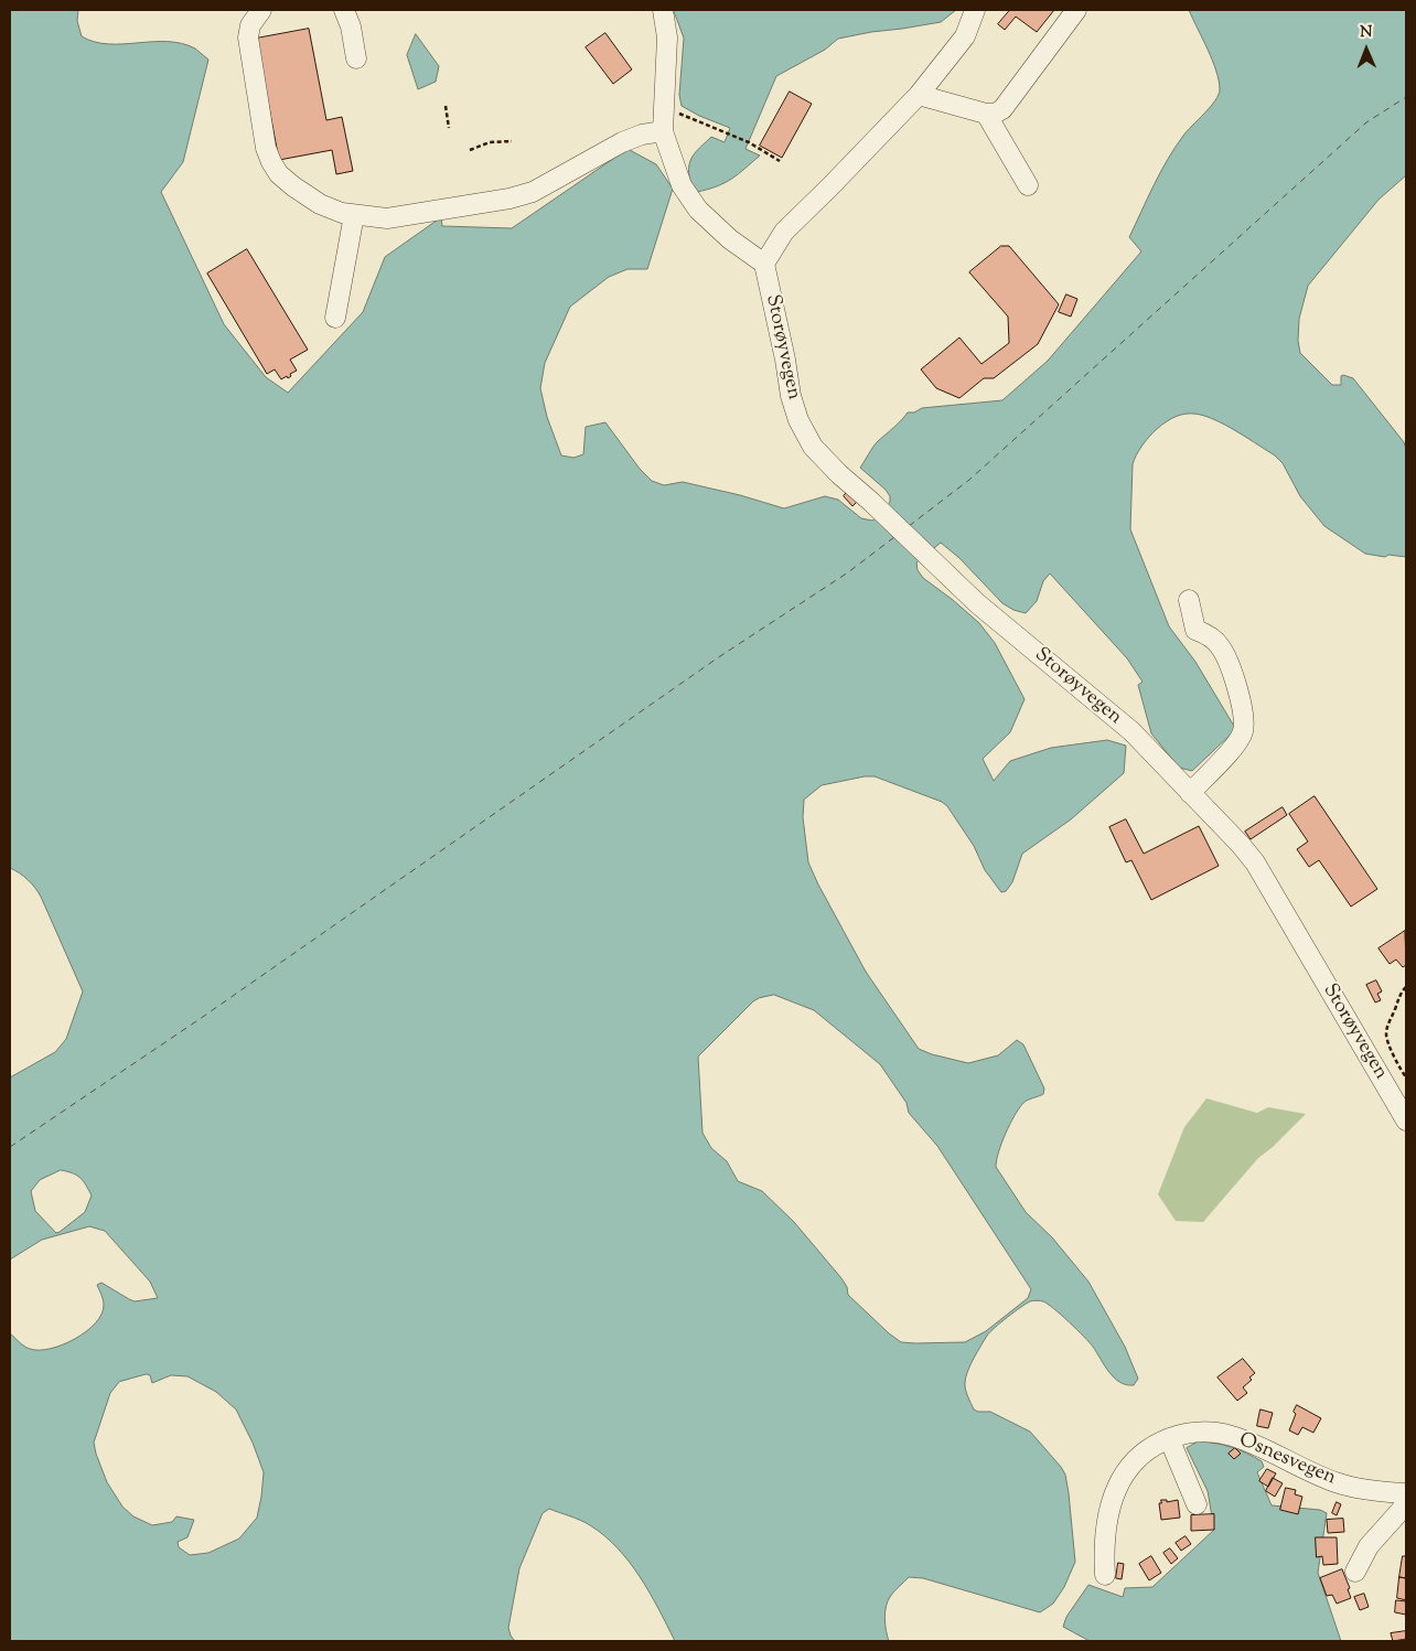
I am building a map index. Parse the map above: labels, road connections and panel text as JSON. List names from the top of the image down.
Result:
{
  "streets": {
    "street": ["Storøyvegen", "Osnesvegen"]
  },
  "north": "top"
}
